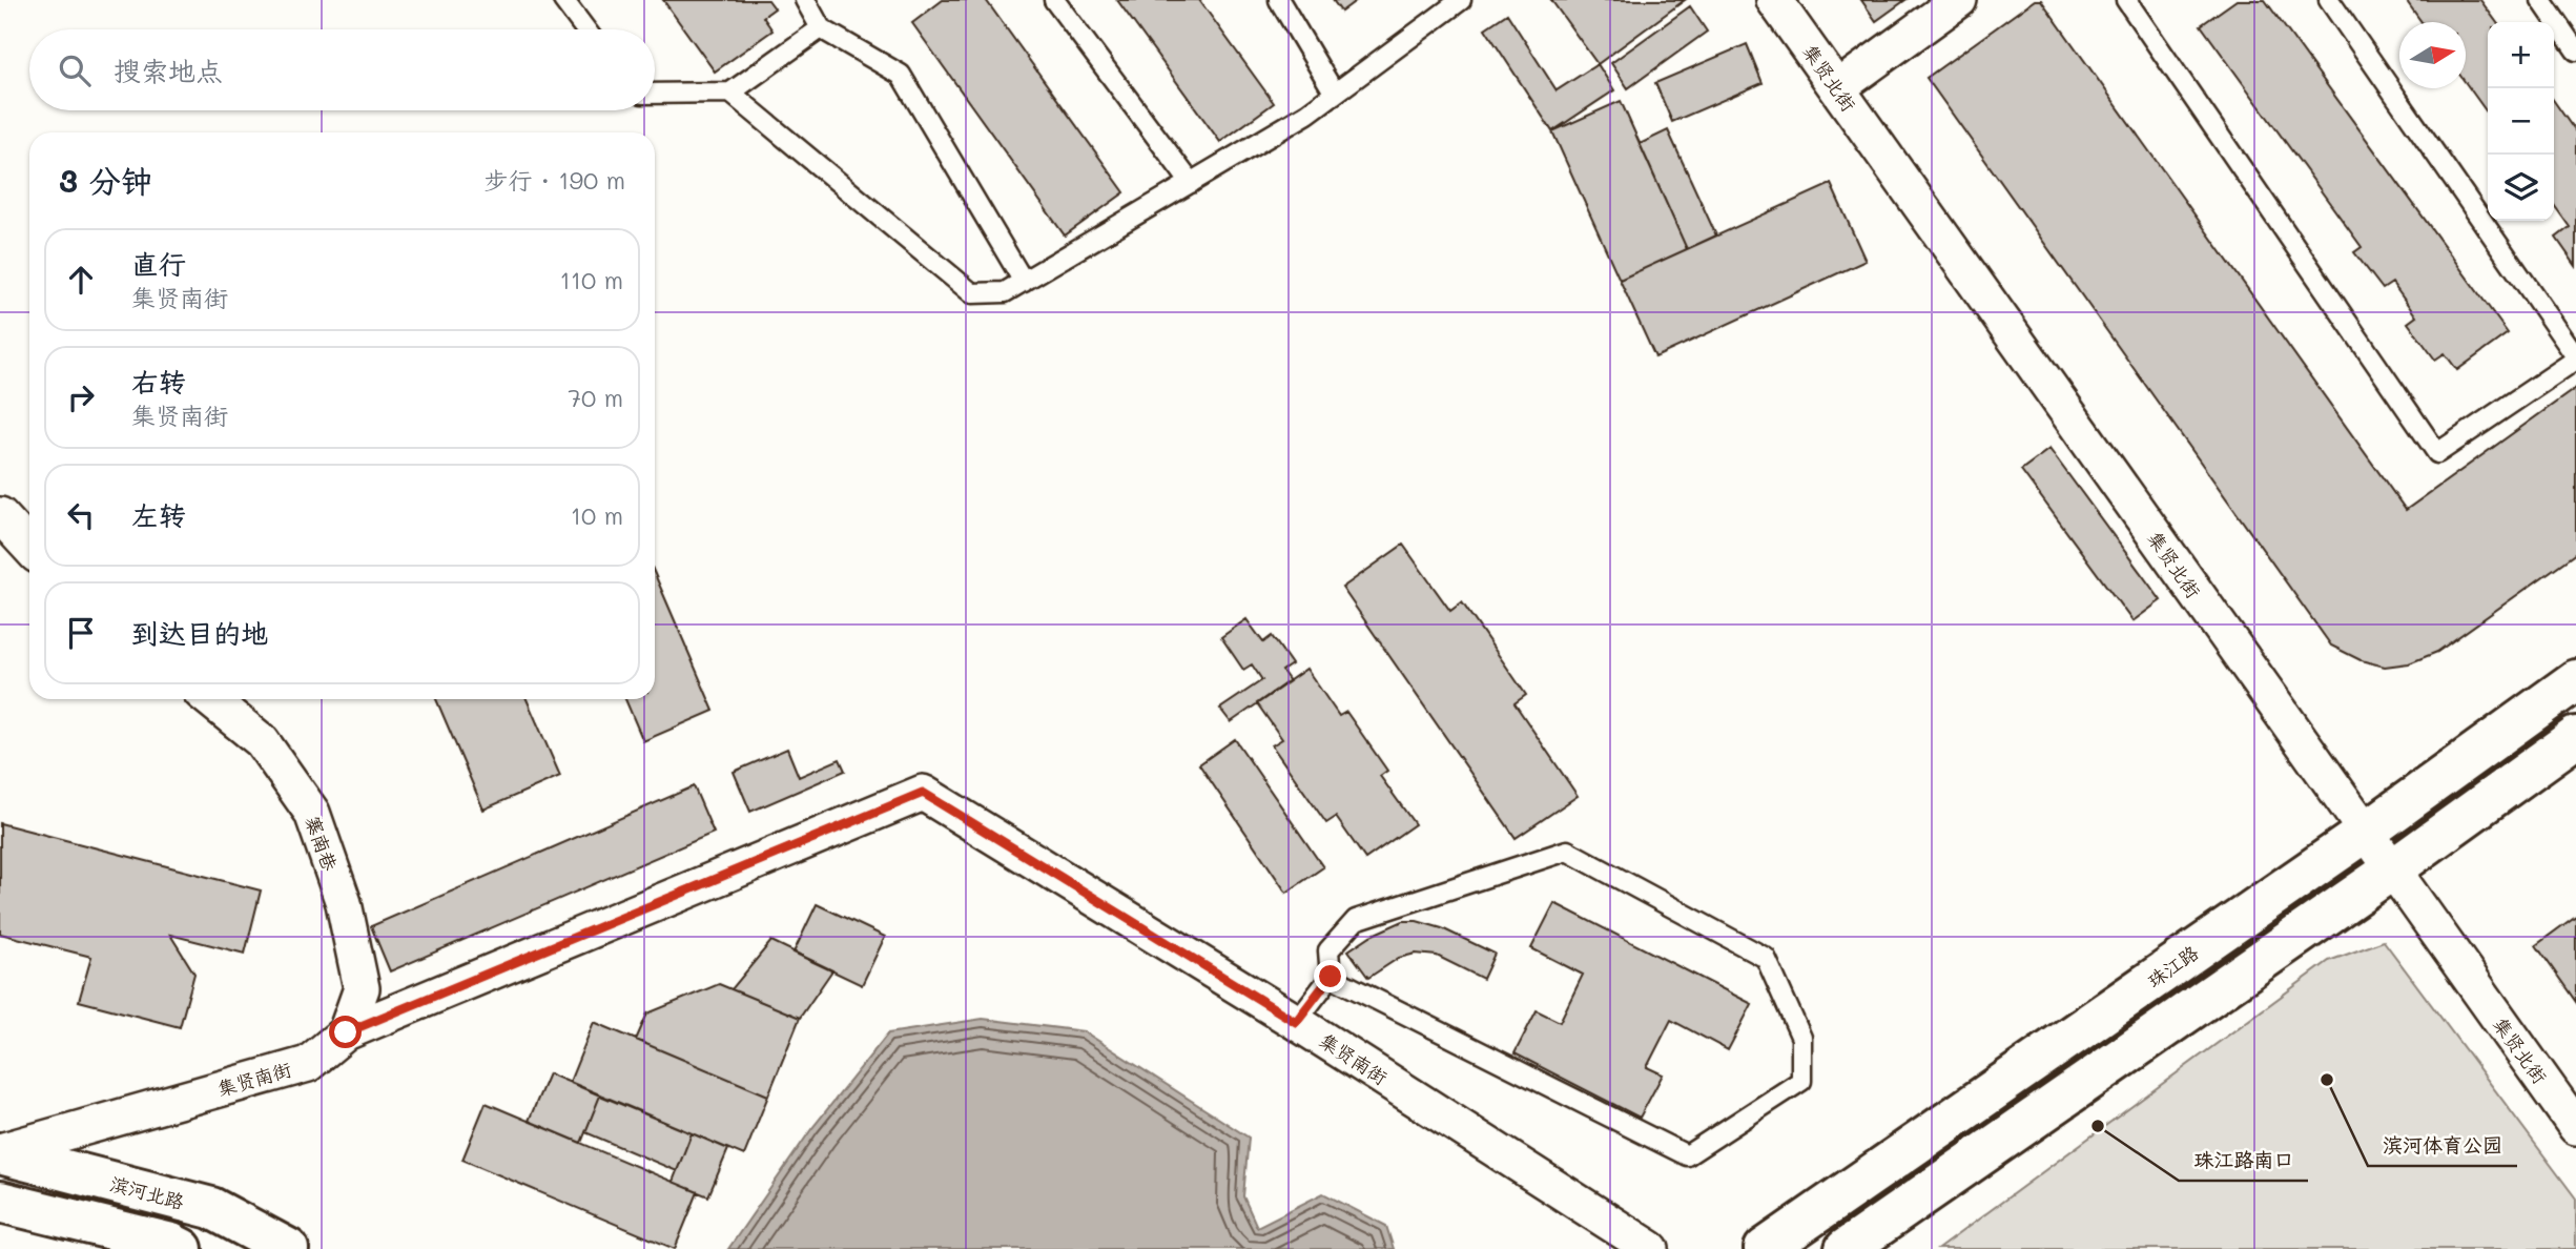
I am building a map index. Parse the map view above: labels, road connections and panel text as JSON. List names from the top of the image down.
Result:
{
  "streets": {
    "main road": ["珠江路", "滨河北路"],
    "street": ["集贤北街", "寨南巷", "集贤南街"]
  },
  "crossings": [
    ["集贤北街", "珠江路"],
    ["寨南巷", "集贤南街"],
    ["集贤南街", "滨河北路"]
  ],
  "places": ["滨河体育公园", "珠江路南口"],
  "north": "right",
  "page": {
    "map_buttons": ["+", "−"],
    "search": "搜索地点",
    "heading": ["3 分钟", "步行 · 190 m"],
    "list": [
      ["直行", "集贤南街", "110 m"],
      ["右转", "集贤南街", "70 m"],
      ["左转", "10 m"],
      "到达目的地"
    ]
  }
}
